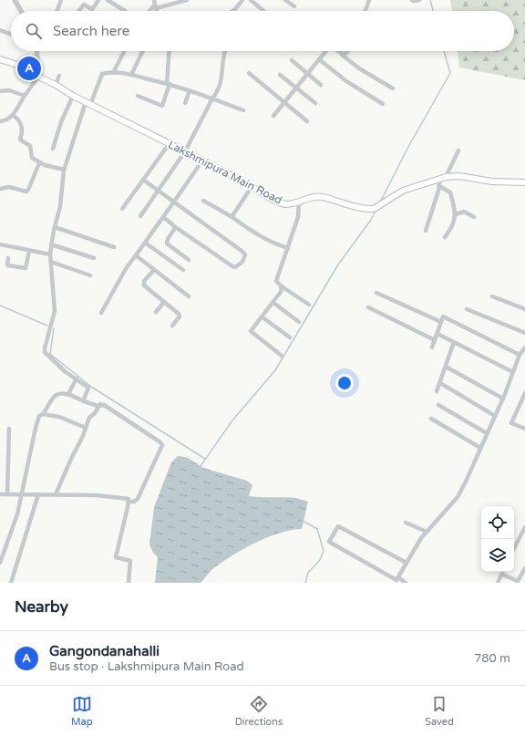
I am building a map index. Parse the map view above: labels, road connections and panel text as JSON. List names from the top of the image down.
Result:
{
  "streets": {
    "main road": ["Lakshmipura Main Road"]
  },
  "page": {
    "search": "Search here",
    "pins": "A",
    "heading": "Nearby",
    "list": [
      {
        "mark": "A",
        "name": "Gangondanahalli",
        "note": "Bus stop · Lakshmipura Main Road",
        "value": "780 m"
      }
    ],
    "nav": ["Map", "Directions", "Saved"]
  }
}
